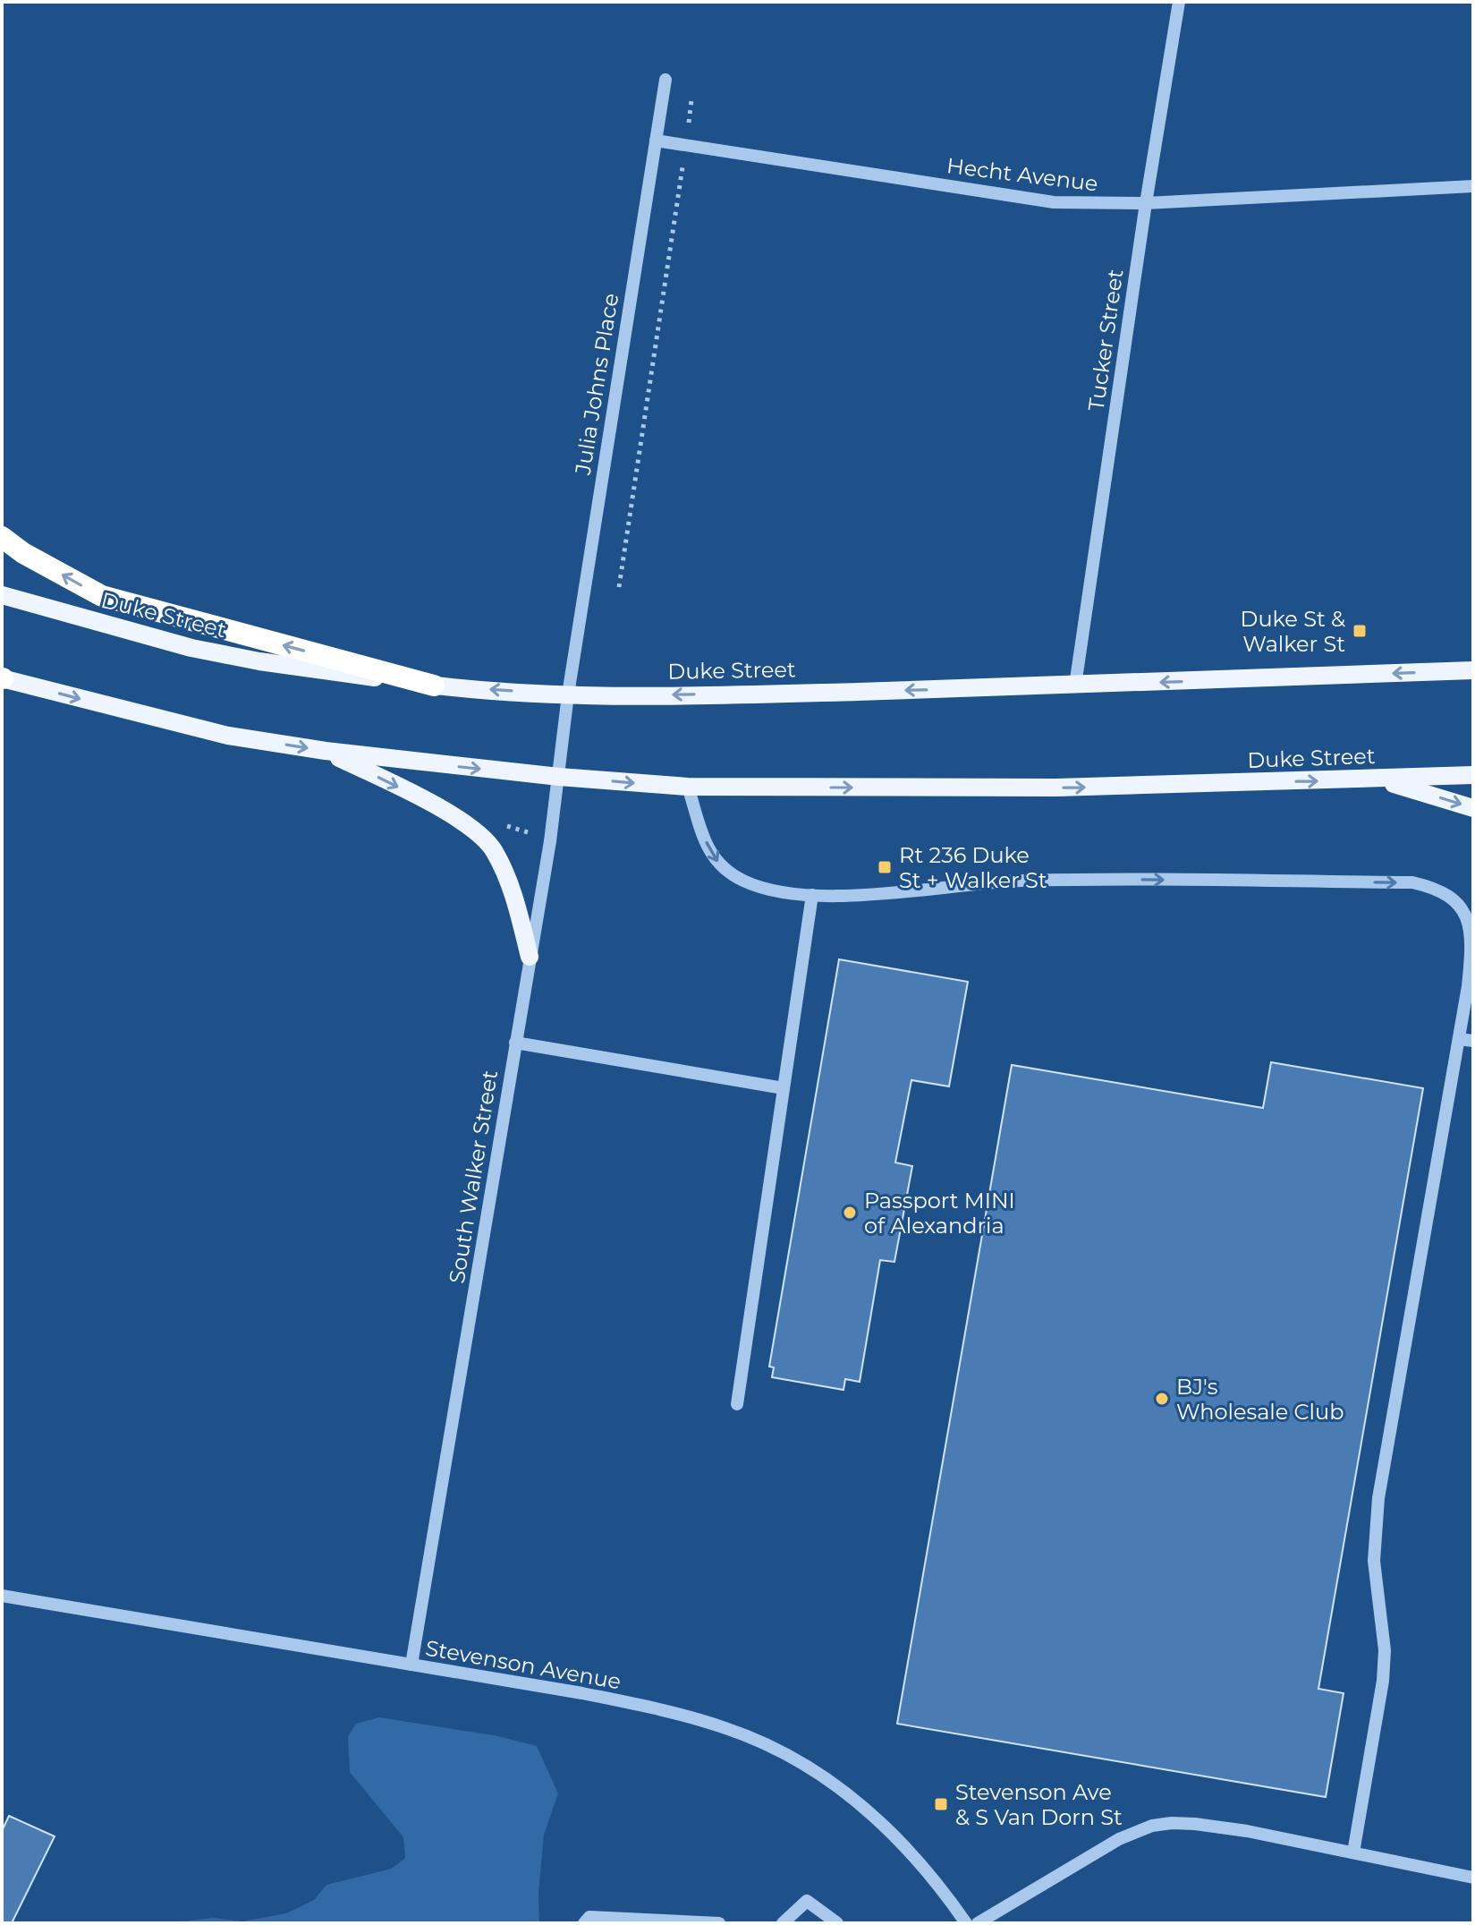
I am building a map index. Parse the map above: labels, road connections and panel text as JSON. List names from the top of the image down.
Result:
{
  "streets": {
    "main road": ["Duke Street"],
    "street": [
      "Hecht Avenue",
      "Tucker Street",
      "Julia Johns Place",
      "South Walker Street",
      "Stevenson Avenue"
    ]
  },
  "crossings": [
    ["Hecht Avenue", "Tucker Street"],
    ["Hecht Avenue", "Julia Johns Place"],
    ["Tucker Street", "Duke Street"],
    ["Julia Johns Place", "Duke Street"],
    ["Julia Johns Place", "South Walker Street"],
    ["Duke Street", "South Walker Street"],
    ["South Walker Street", "Stevenson Avenue"]
  ],
  "places": {
    "transit": ["Duke St & Walker St", "Rt 236 Duke St + Walker St", "Stevenson Ave & S Van Dorn St"],
    "other": ["Passport MINI of Alexandria", "BJ's Wholesale Club"]
  }
}
